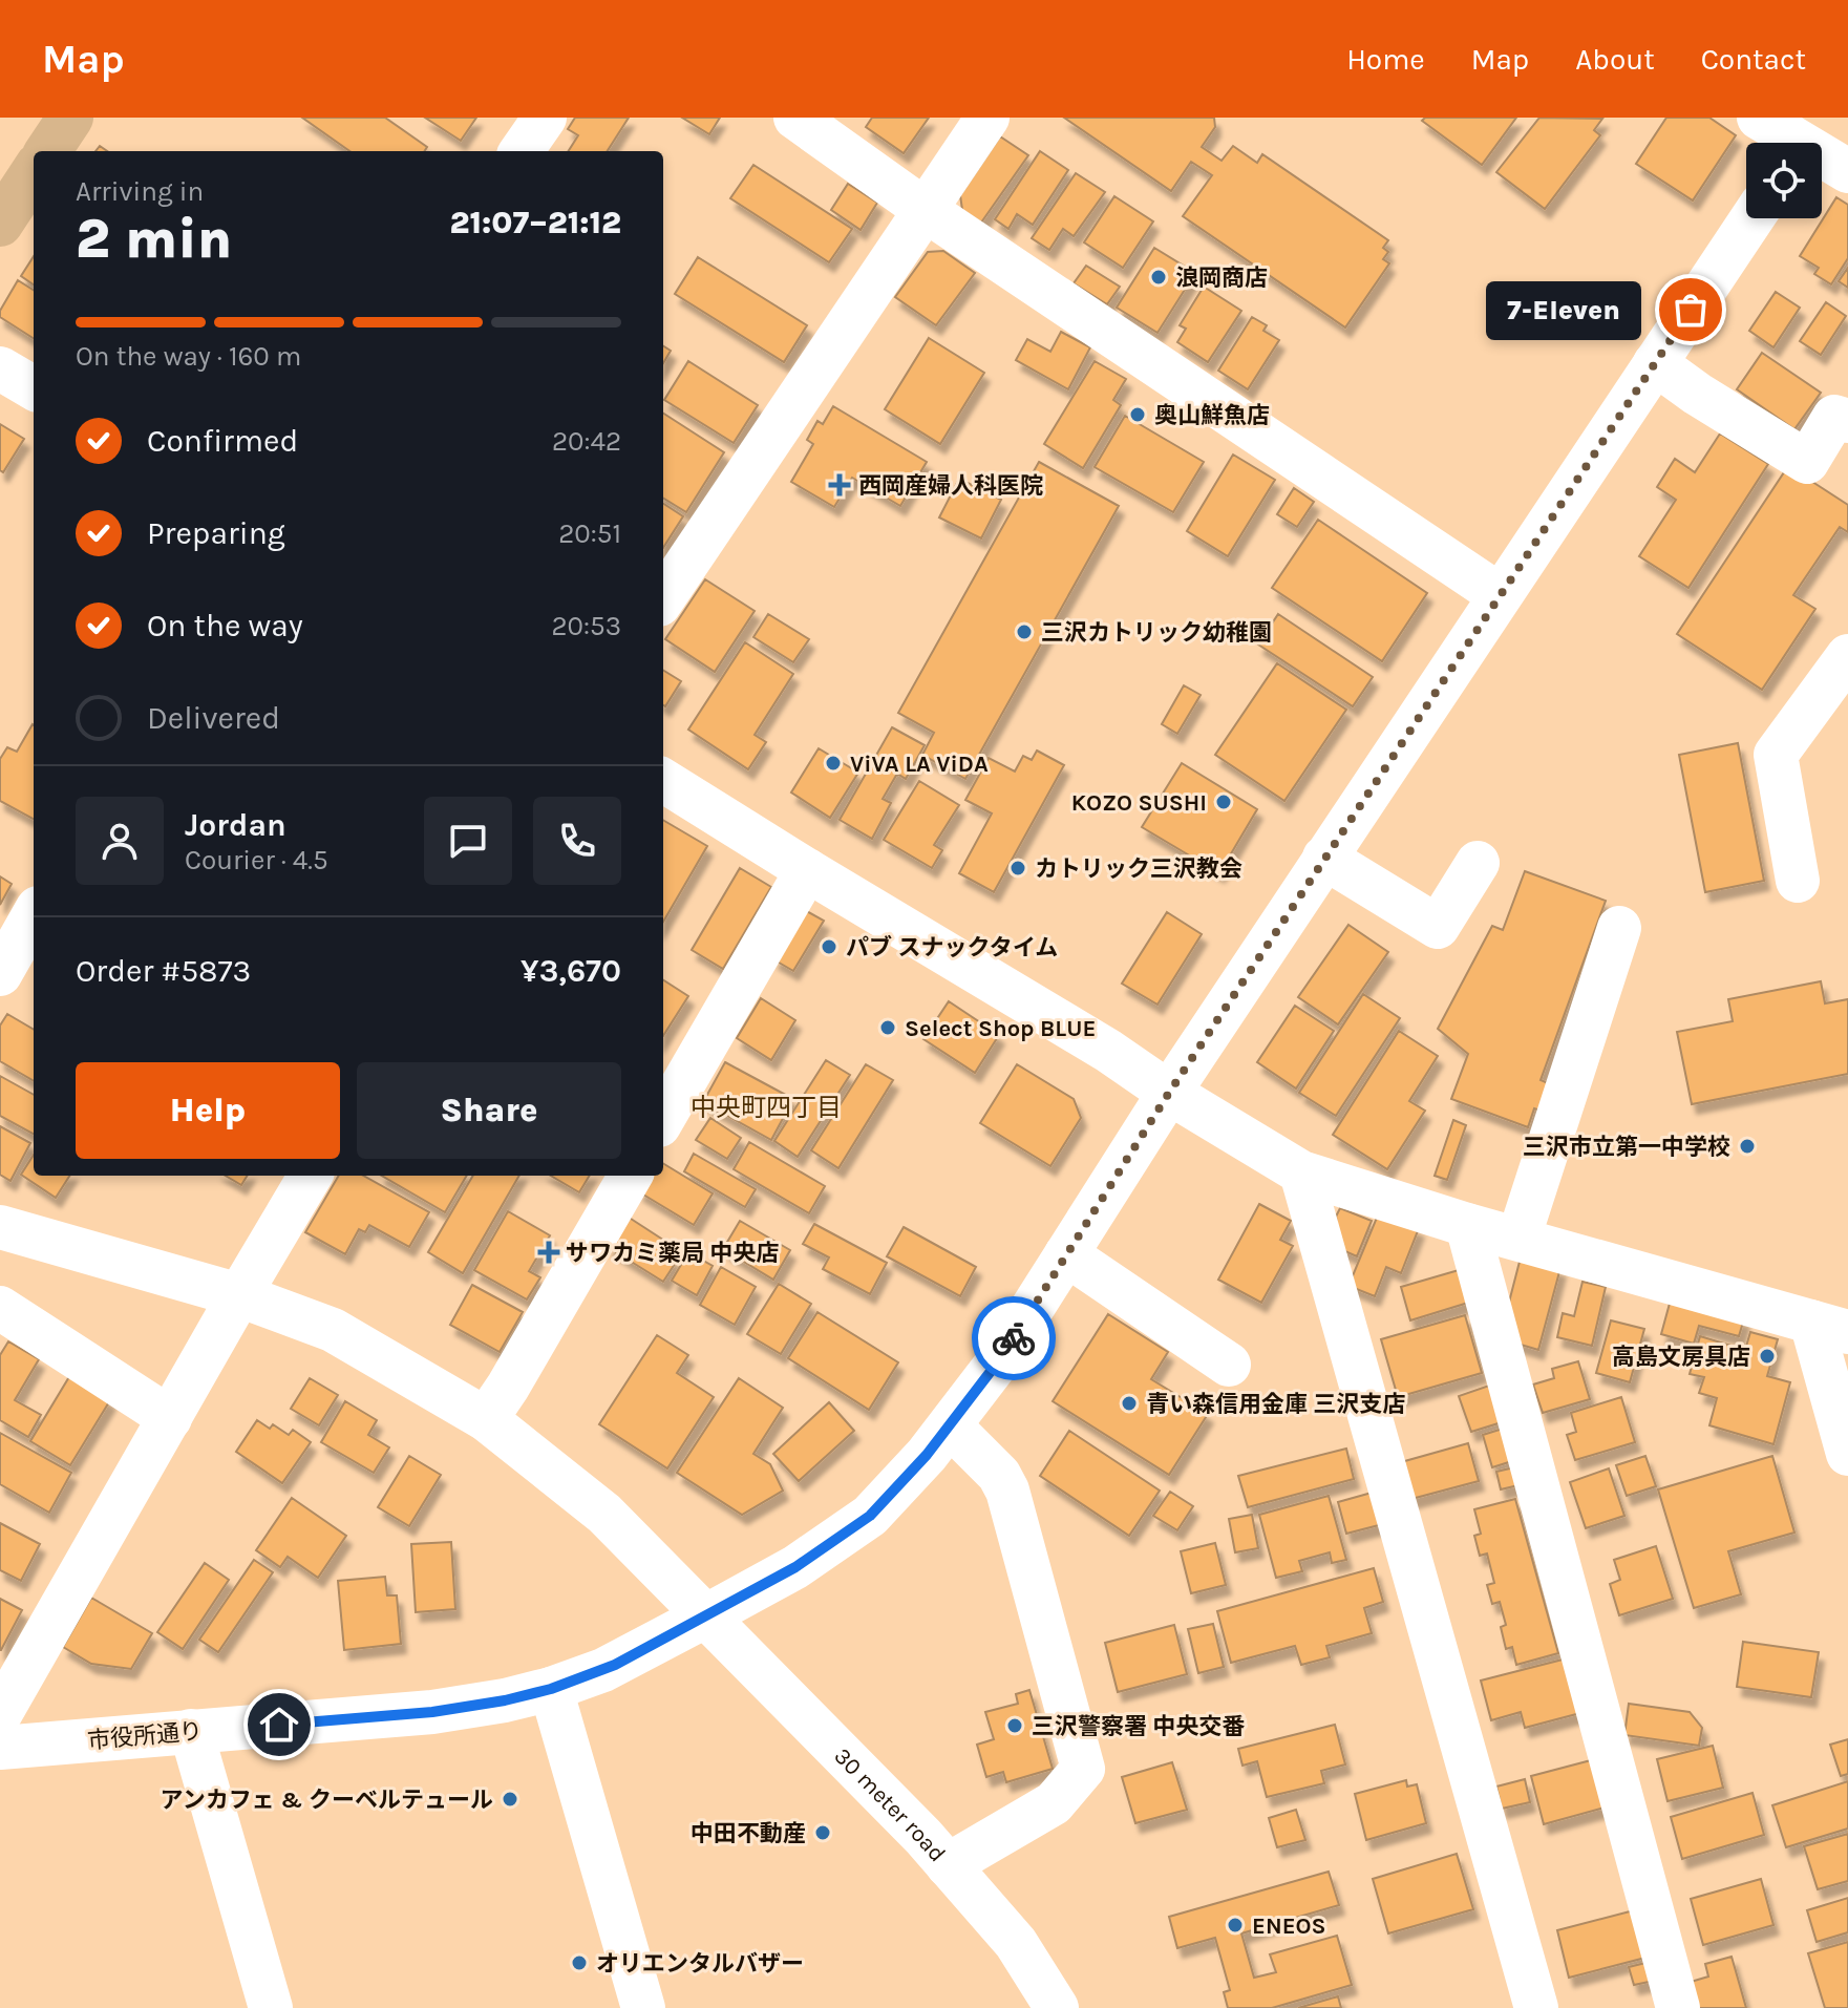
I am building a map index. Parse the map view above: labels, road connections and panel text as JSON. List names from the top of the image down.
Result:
{
  "streets": {
    "street": ["市役所通り", "30 meter road"]
  },
  "crossings": [
    ["市役所通り", "30 meter road"]
  ],
  "districts": ["中央町四丁目"],
  "places": {
    "other": [
      "浪岡商店",
      "7-Eleven",
      "奥山鮮魚店",
      "三沢カトリック幼稚園",
      "ViVA LA ViDA",
      "KOZO SUSHI",
      "カトリック三沢教会",
      "パブ スナックタイム",
      "Select Shop BLUE",
      "三沢市立第一中学校",
      "高島文房具店",
      "青い森信用金庫 三沢支店",
      "三沢警察署 中央交番",
      "アンカフェ & クーベルテュール",
      "中田不動産",
      "ENEOS",
      "オリエンタルバザー"
    ],
    "health": ["西岡産婦人科医院", "サワカミ薬局 中央店"]
  },
  "page": {
    "header": "Map",
    "nav": [
      "Home",
      "Map",
      "About",
      "Contact"
    ],
    "heading": ["2 min", "Arriving in", "21:07–21:12"],
    "panel": [
      "Jordan",
      "Courier · 4.5",
      "Order #5873",
      "¥3,670"
    ],
    "bubble": "7-Eleven",
    "bar": "On the way · 160 m",
    "list": [
      ["Confirmed", "20:42"],
      ["Preparing", "20:51"],
      ["On the way", "20:53"],
      "Delivered"
    ],
    "buttons": ["Help", "Share"]
  }
}
